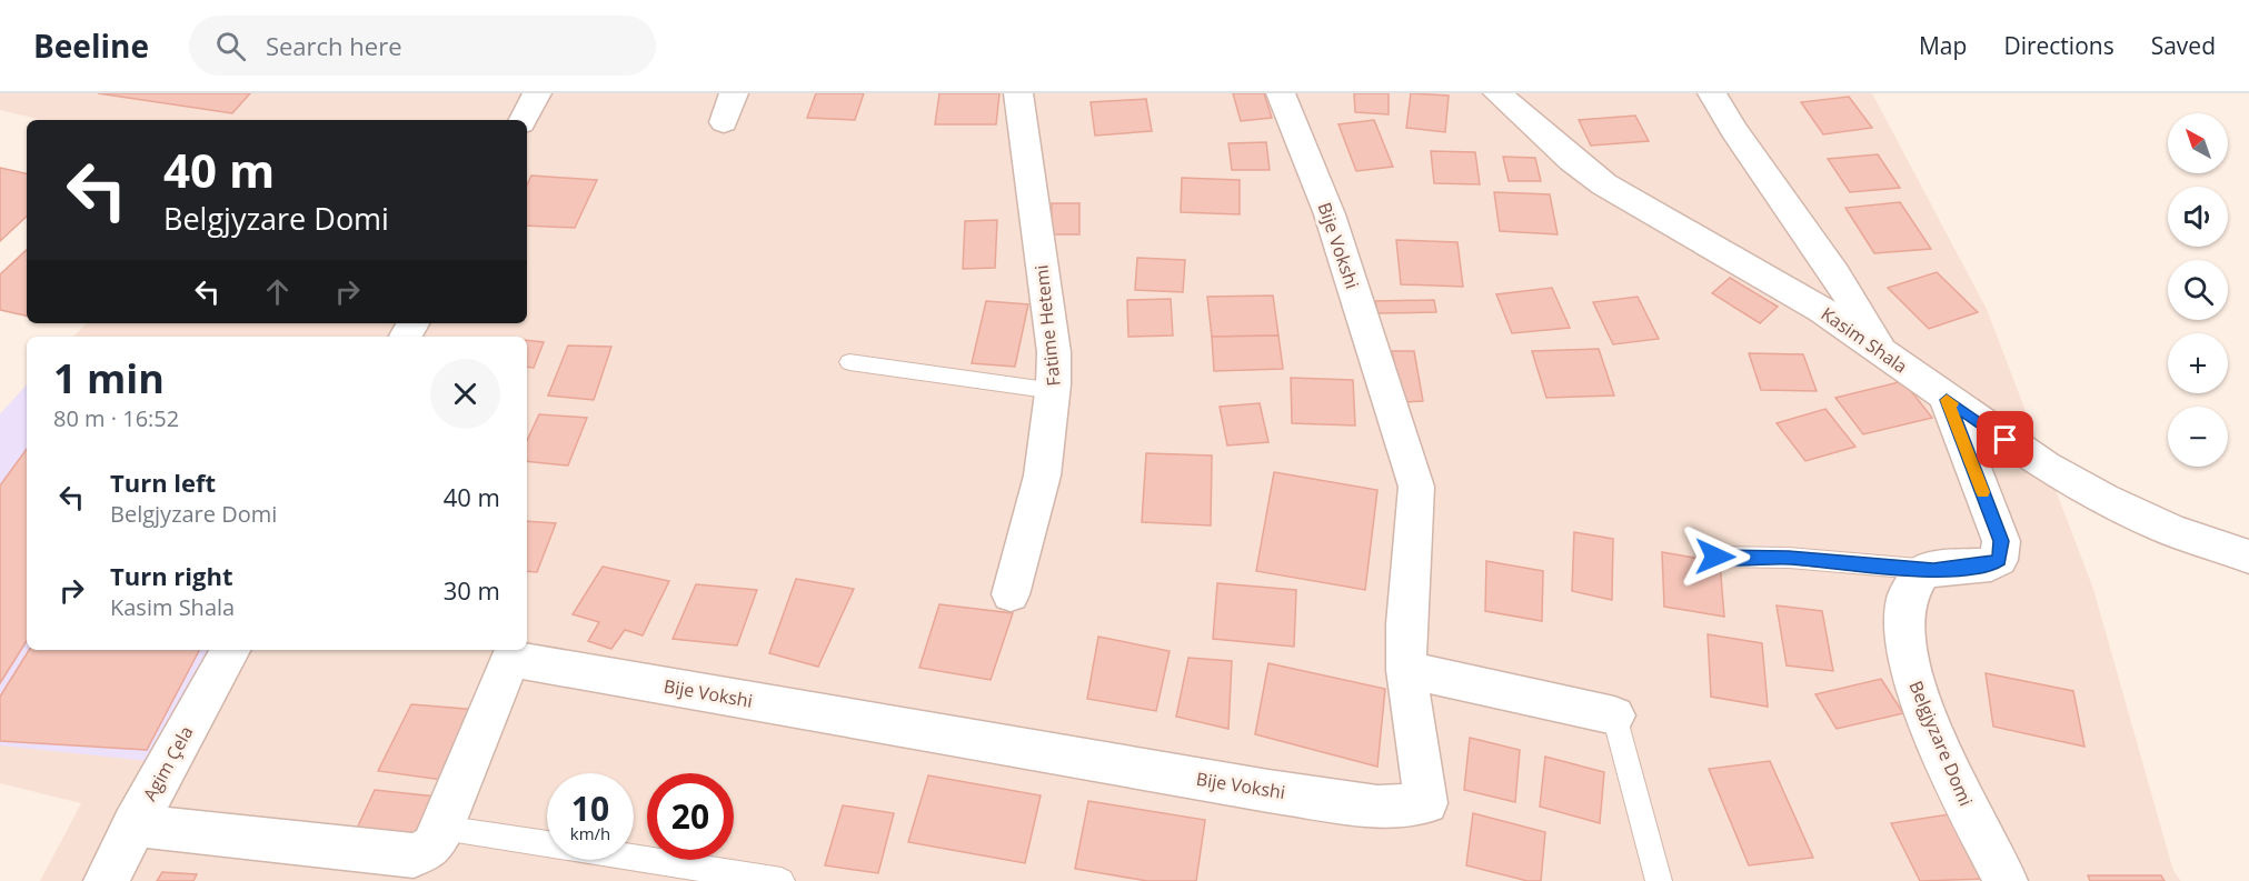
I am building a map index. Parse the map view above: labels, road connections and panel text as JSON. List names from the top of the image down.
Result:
{
  "streets": {
    "street": [
      "Bije Vokshi",
      "Fatime Hetemi",
      "Kasim Shala",
      "Belgjyzare Domi",
      "Agim Çela"
    ]
  },
  "crossings": [
    ["Bije Vokshi", "Agim Çela"]
  ],
  "north": "top left",
  "page": {
    "header": "Beeline",
    "search": "Search here",
    "nav": ["Map", "Directions", "Saved"],
    "map_buttons": ["+", "−"],
    "turn": ["40 m", "Belgjyzare Domi"],
    "heading": ["1 min", "80 m · 16:52"],
    "list": [
      {
        "name": "Turn left",
        "note": "Belgjyzare Domi",
        "value": "40 m"
      },
      {
        "name": "Turn right",
        "note": "Kasim Shala",
        "value": "30 m"
      }
    ],
    "speed": "10 km/h",
    "limit": "20"
  }
}
